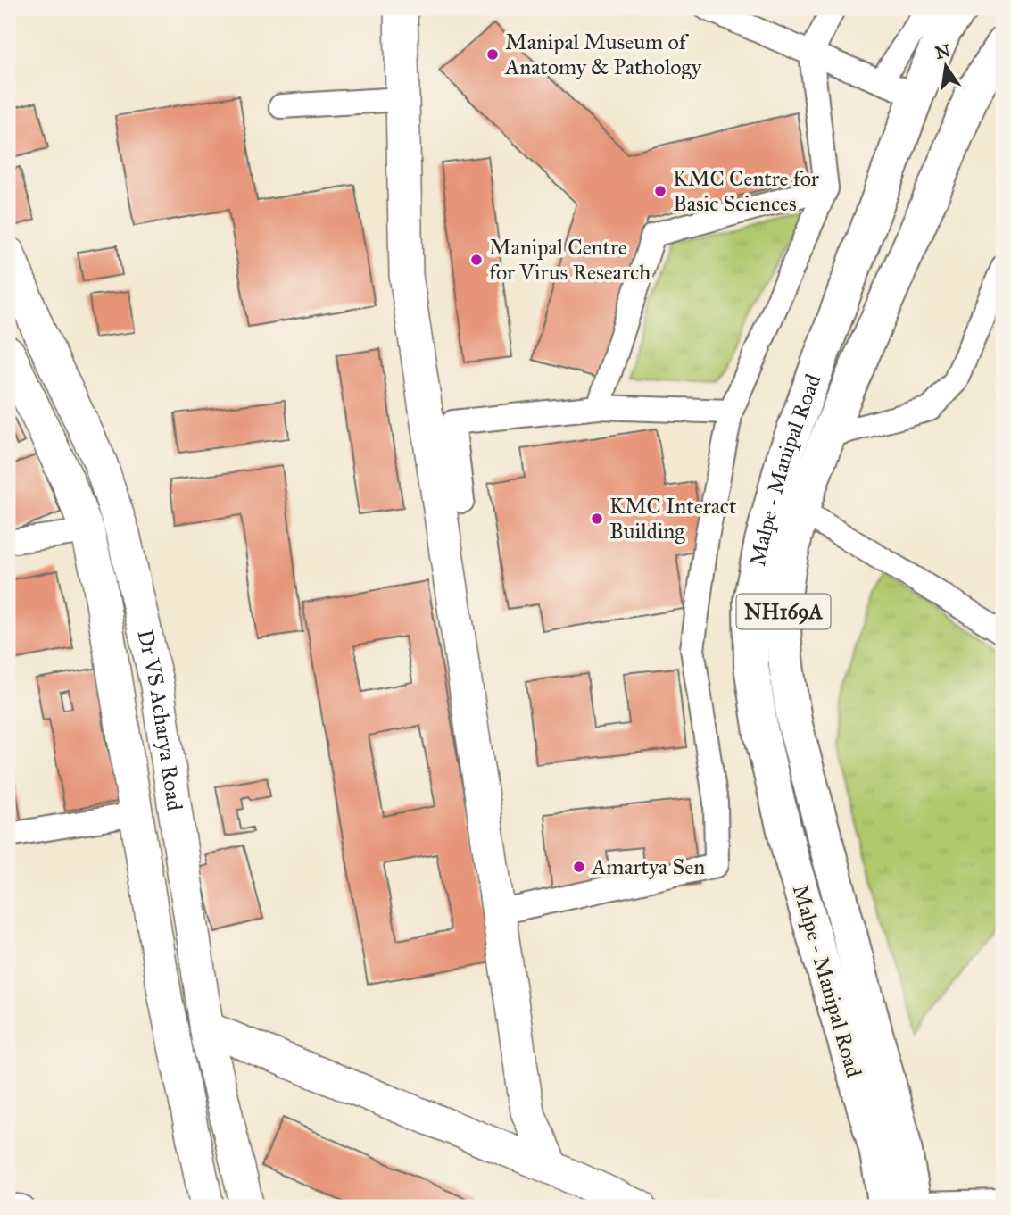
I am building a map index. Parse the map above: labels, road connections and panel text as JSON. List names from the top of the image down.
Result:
{
  "streets": {
    "highway": ["Malpe - Manipal Road", "NH169A"],
    "main road": ["Dr VS Acharya Road"]
  },
  "places": [
    "Manipal Museum of Anatomy & Pathology",
    "KMC Centre for Basic Sciences",
    "Manipal Centre for Virus Research",
    "KMC Interact Building",
    "Amartya Sen"
  ],
  "north": "top"
}
